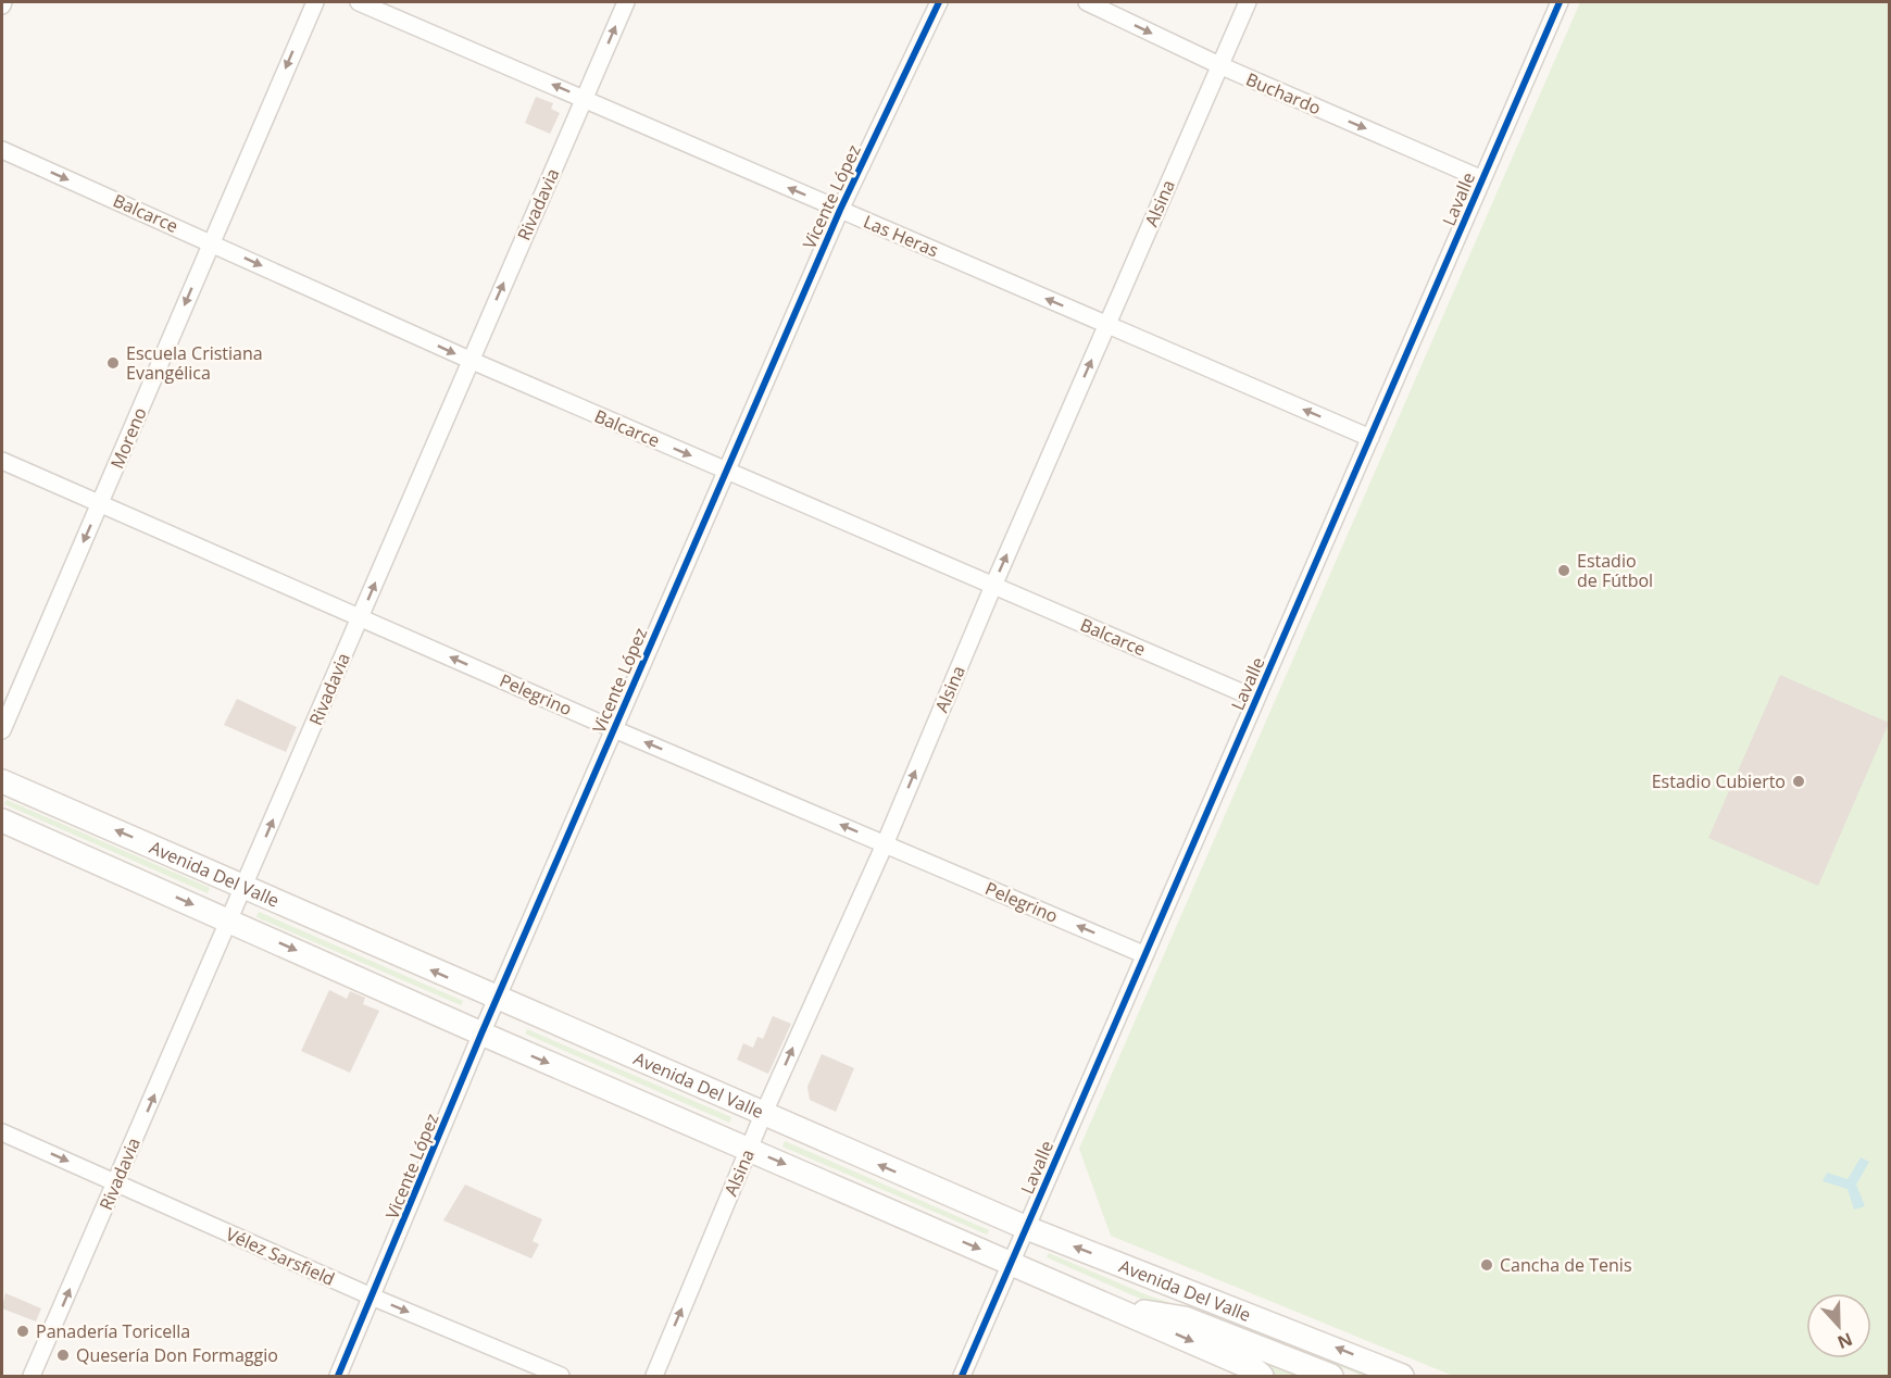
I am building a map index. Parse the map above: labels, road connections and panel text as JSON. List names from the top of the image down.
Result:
{
  "streets": {
    "main road": ["Avenida Del Valle"],
    "street": [
      "Buchardo",
      "Vicente López",
      "Lavalle",
      "Alsina",
      "Rivadavia",
      "Balcarce",
      "Las Heras",
      "Moreno",
      "Pelegrino",
      "Vélez Sarsfield"
    ]
  },
  "crossings": [
    ["Buchardo", "Lavalle"],
    ["Buchardo", "Alsina"],
    ["Vicente López", "Balcarce"],
    ["Vicente López", "Las Heras"],
    ["Vicente López", "Pelegrino"],
    ["Vicente López", "Avenida Del Valle"],
    ["Vicente López", "Vélez Sarsfield"],
    ["Lavalle", "Balcarce"],
    ["Lavalle", "Las Heras"],
    ["Lavalle", "Pelegrino"],
    ["Lavalle", "Avenida Del Valle"],
    ["Alsina", "Balcarce"],
    ["Alsina", "Las Heras"],
    ["Alsina", "Pelegrino"],
    ["Alsina", "Avenida Del Valle"],
    ["Rivadavia", "Balcarce"],
    ["Rivadavia", "Las Heras"],
    ["Rivadavia", "Pelegrino"],
    ["Rivadavia", "Avenida Del Valle"],
    ["Rivadavia", "Vélez Sarsfield"],
    ["Balcarce", "Moreno"],
    ["Moreno", "Pelegrino"]
  ],
  "one_way": [
    "Buchardo",
    "Alsina",
    "Rivadavia",
    "Balcarce",
    "Las Heras",
    "Moreno",
    "Pelegrino",
    "Vélez Sarsfield"
  ],
  "places": [
    "Escuela Cristiana Evangélica",
    "Estadio de Fútbol",
    "Estadio Cubierto",
    "Cancha de Tenis",
    "Panadería Toricella",
    "Quesería Don Formaggio"
  ],
  "north": "bottom"
}
